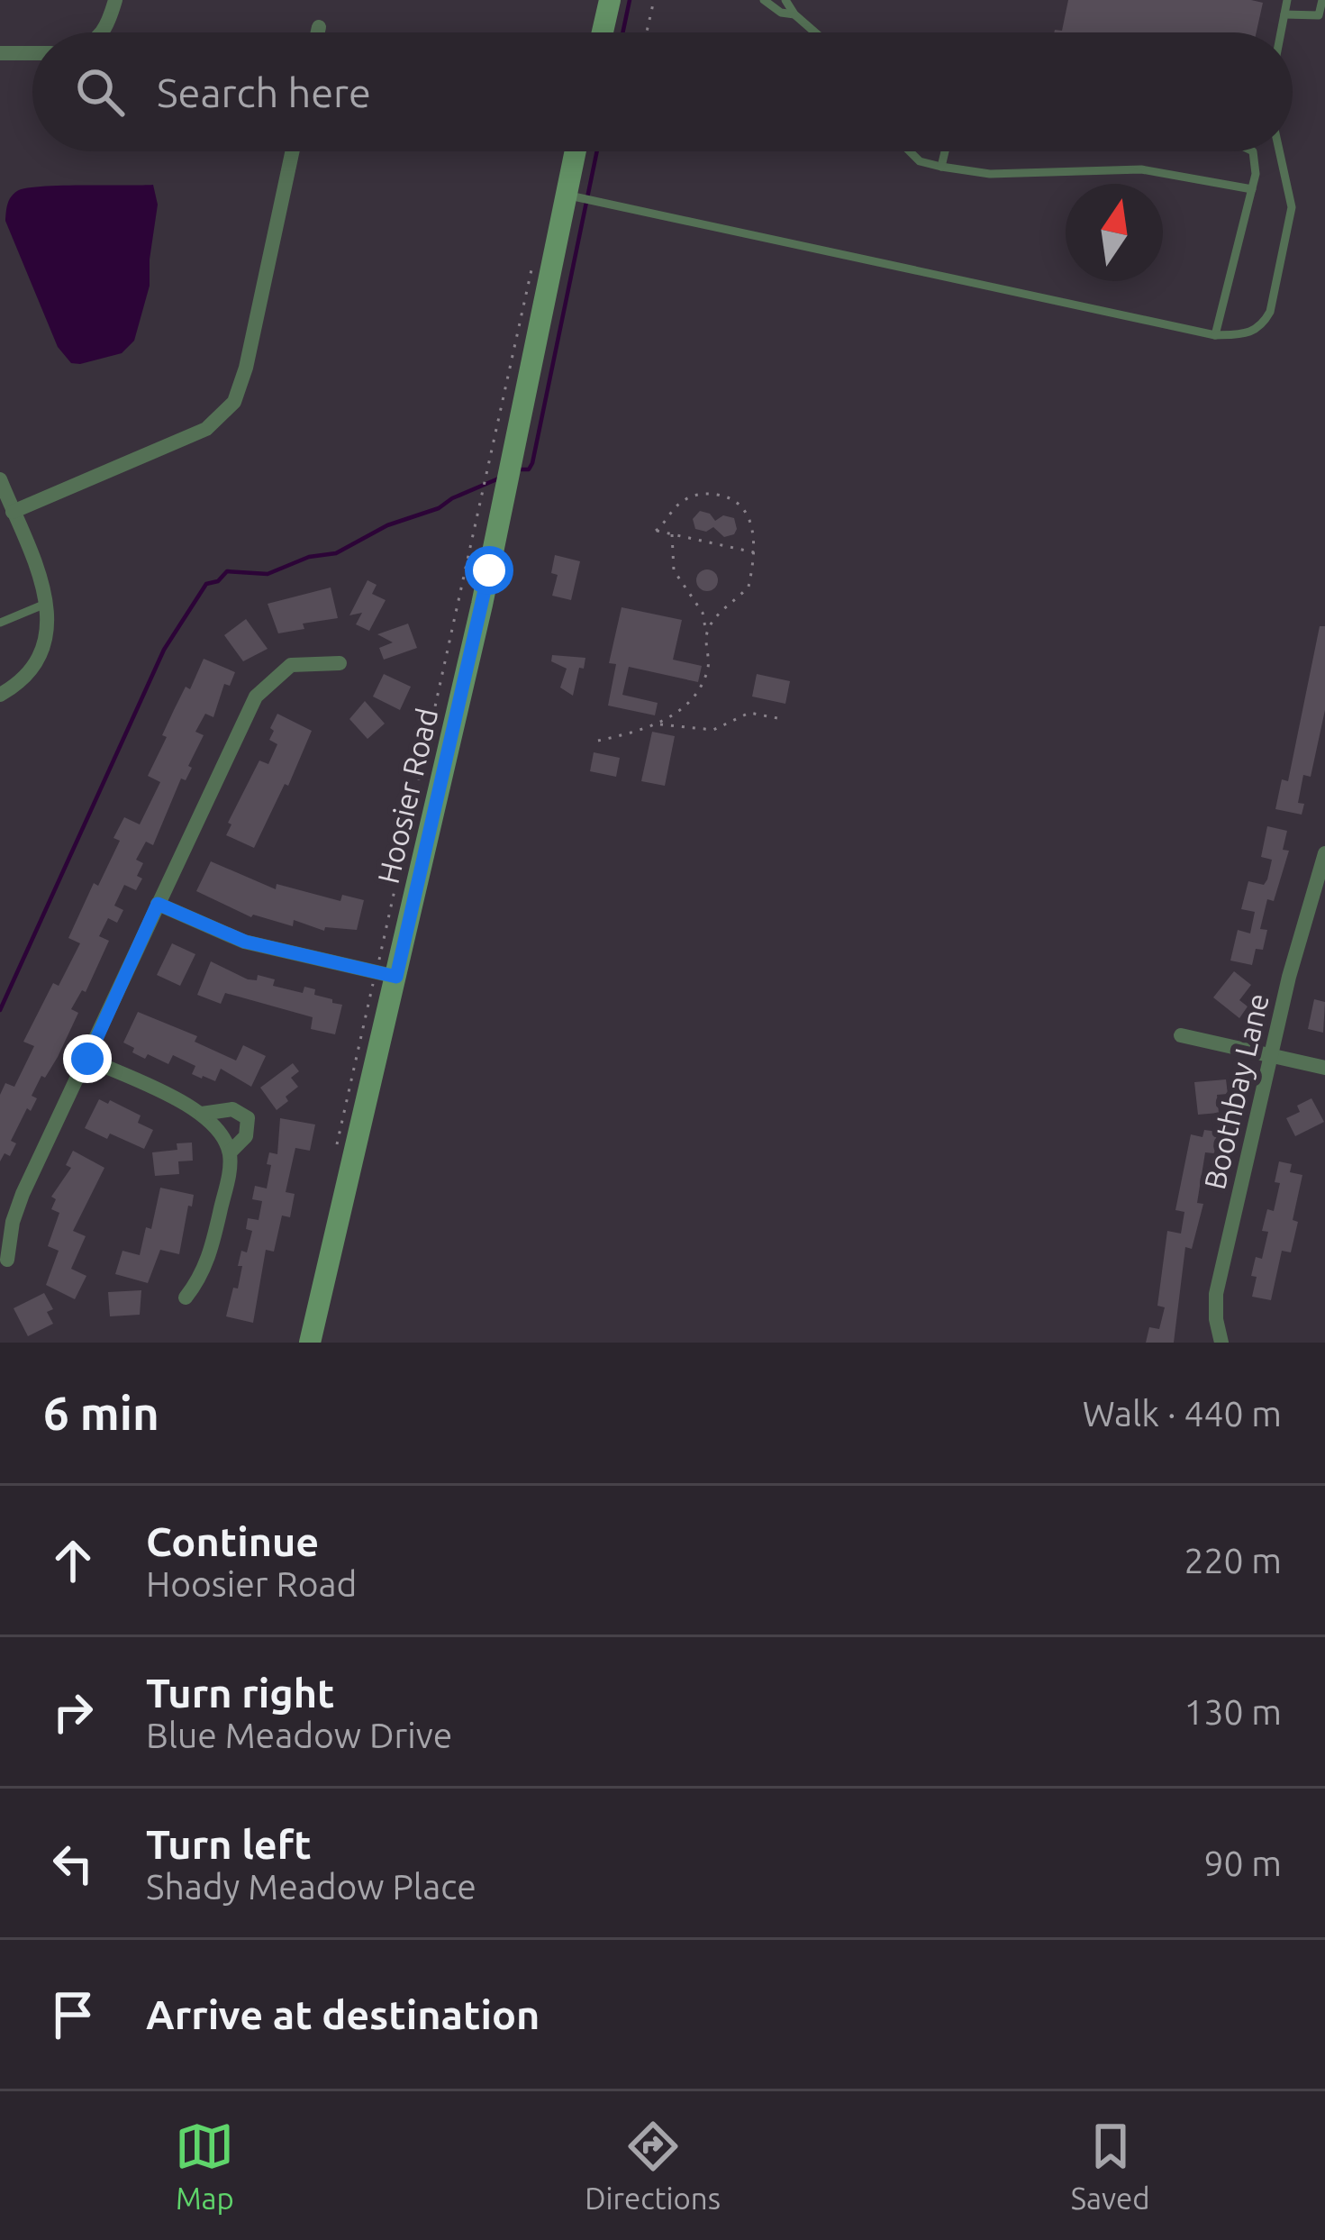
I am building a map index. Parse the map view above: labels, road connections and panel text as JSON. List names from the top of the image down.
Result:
{
  "streets": {
    "street": ["Hoosier Road", "Boothbay Lane"]
  },
  "north": "top",
  "page": {
    "search": "Search here",
    "heading": ["6 min", "Walk · 440 m"],
    "list": [
      ["Continue", "Hoosier Road", "220 m"],
      ["Turn right", "Blue Meadow Drive", "130 m"],
      ["Turn left", "Shady Meadow Place", "90 m"],
      "Arrive at destination"
    ],
    "nav": ["Map", "Directions", "Saved"]
  }
}
